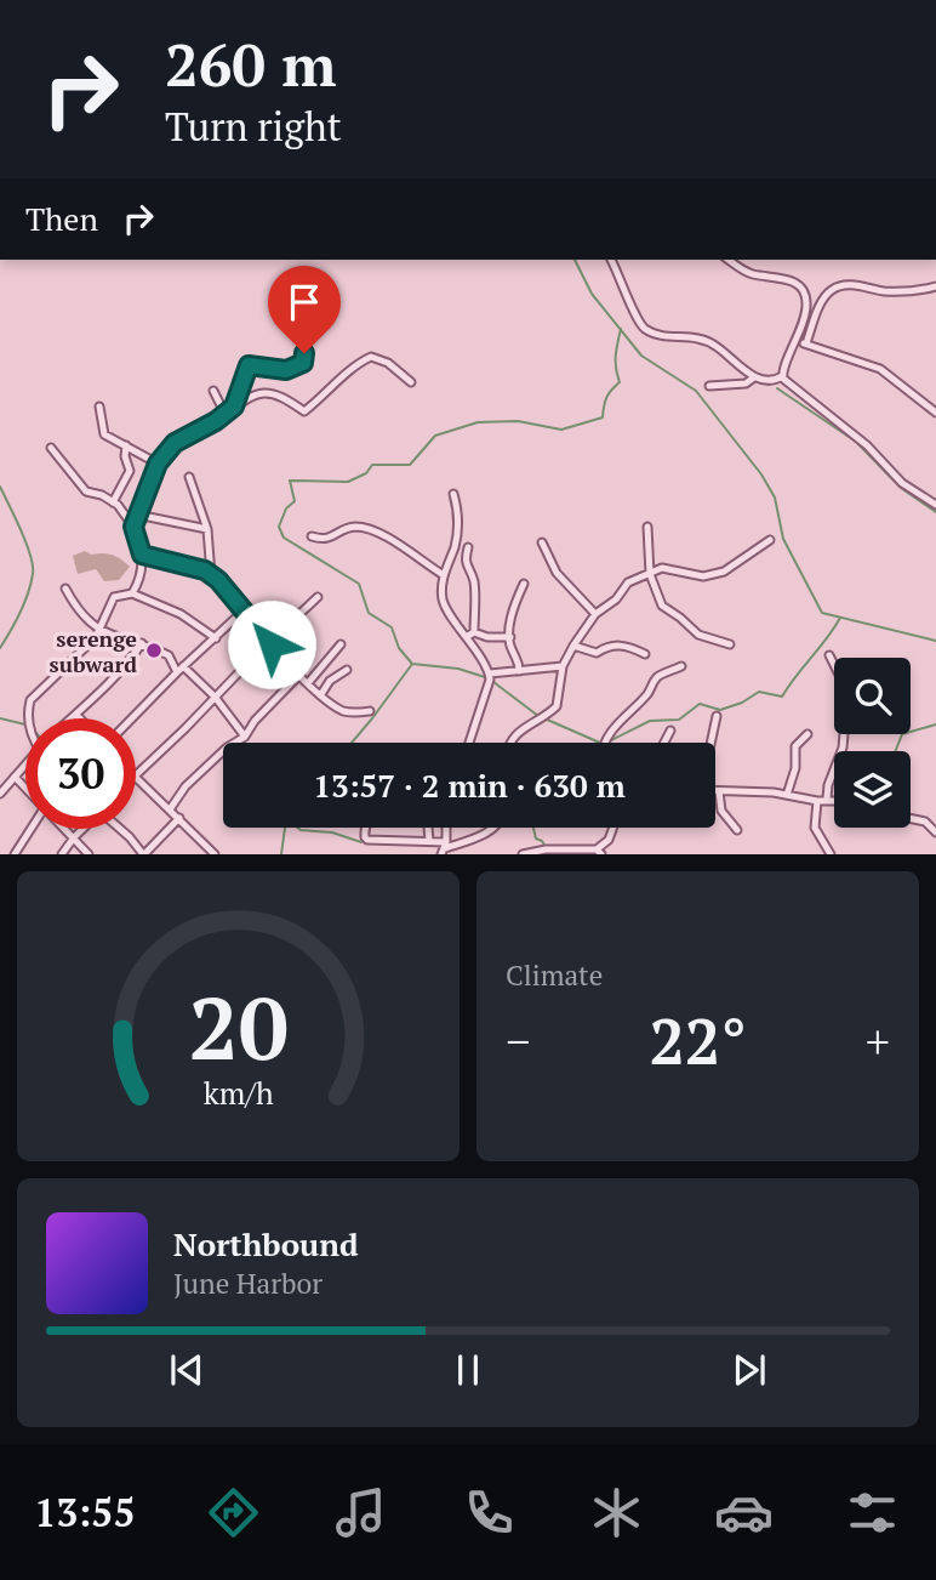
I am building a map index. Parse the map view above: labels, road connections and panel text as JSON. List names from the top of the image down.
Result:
{
  "places": ["serenge subward"],
  "page": {
    "turn": ["260 m", "Turn right"],
    "then": "Then",
    "limit": "30",
    "trip": "13:57 · 2 min · 630 m",
    "tile": "Climate",
    "heat": ["−", "22°", "+"],
    "song": ["Northbound", "June Harbor"],
    "tabs": "13:55",
    "gauge": ["20", "km/h"]
  }
}
